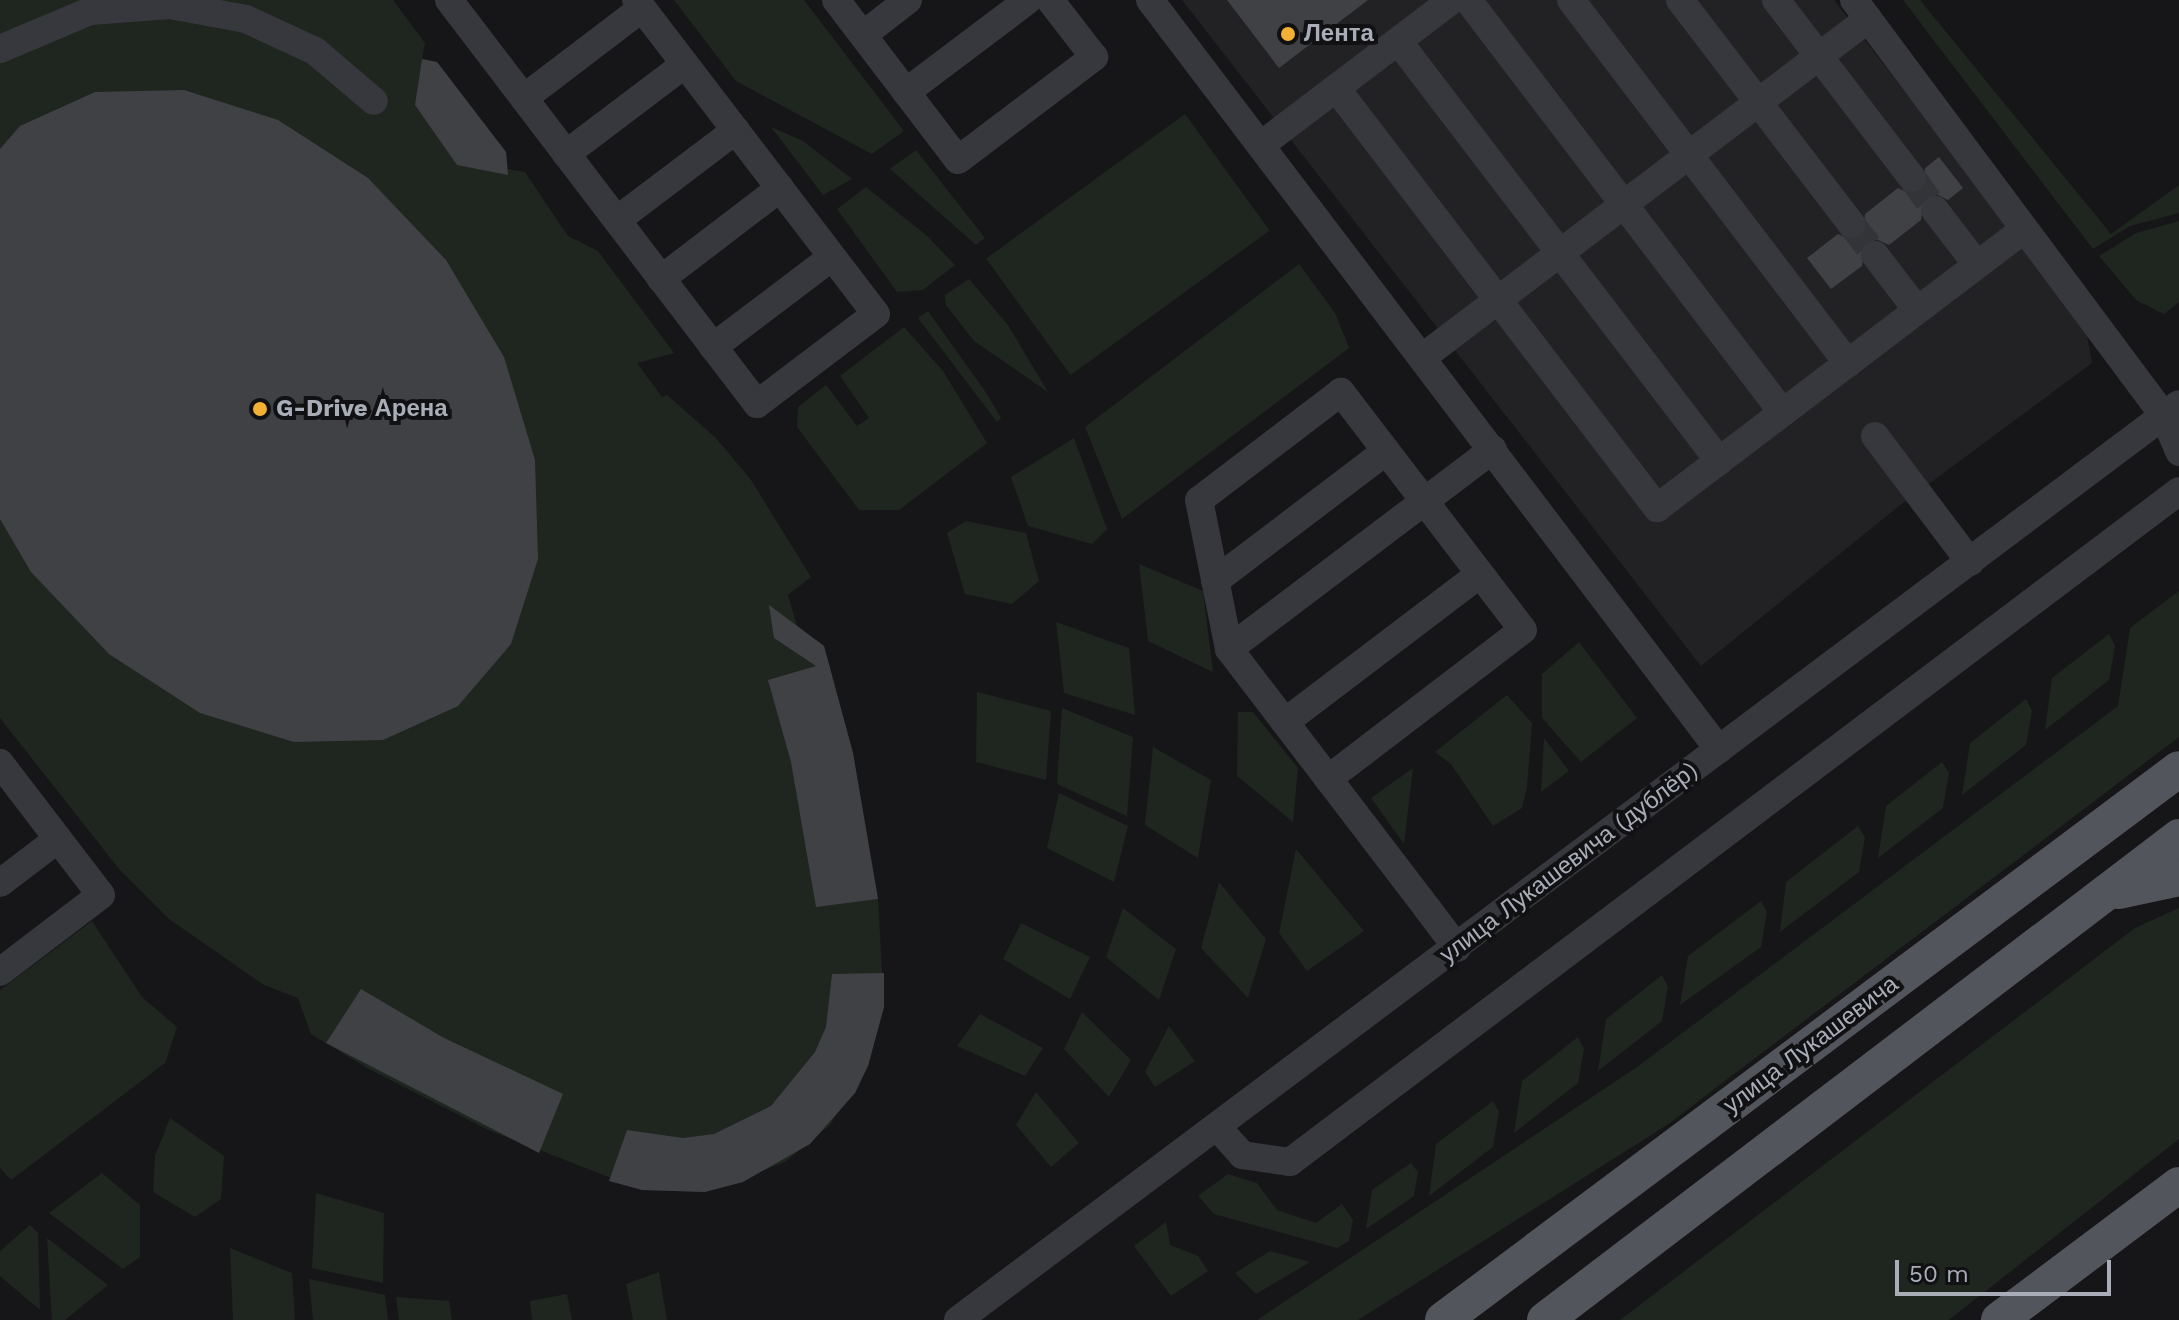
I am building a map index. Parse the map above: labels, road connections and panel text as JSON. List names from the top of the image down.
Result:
{
  "streets": {
    "main road": ["улица Лукашевича"],
    "street": ["улица Лукашевича (дублёр)"]
  },
  "places": ["Лента", "G-Drive Арена"],
  "scale_bar": "50 m"
}
